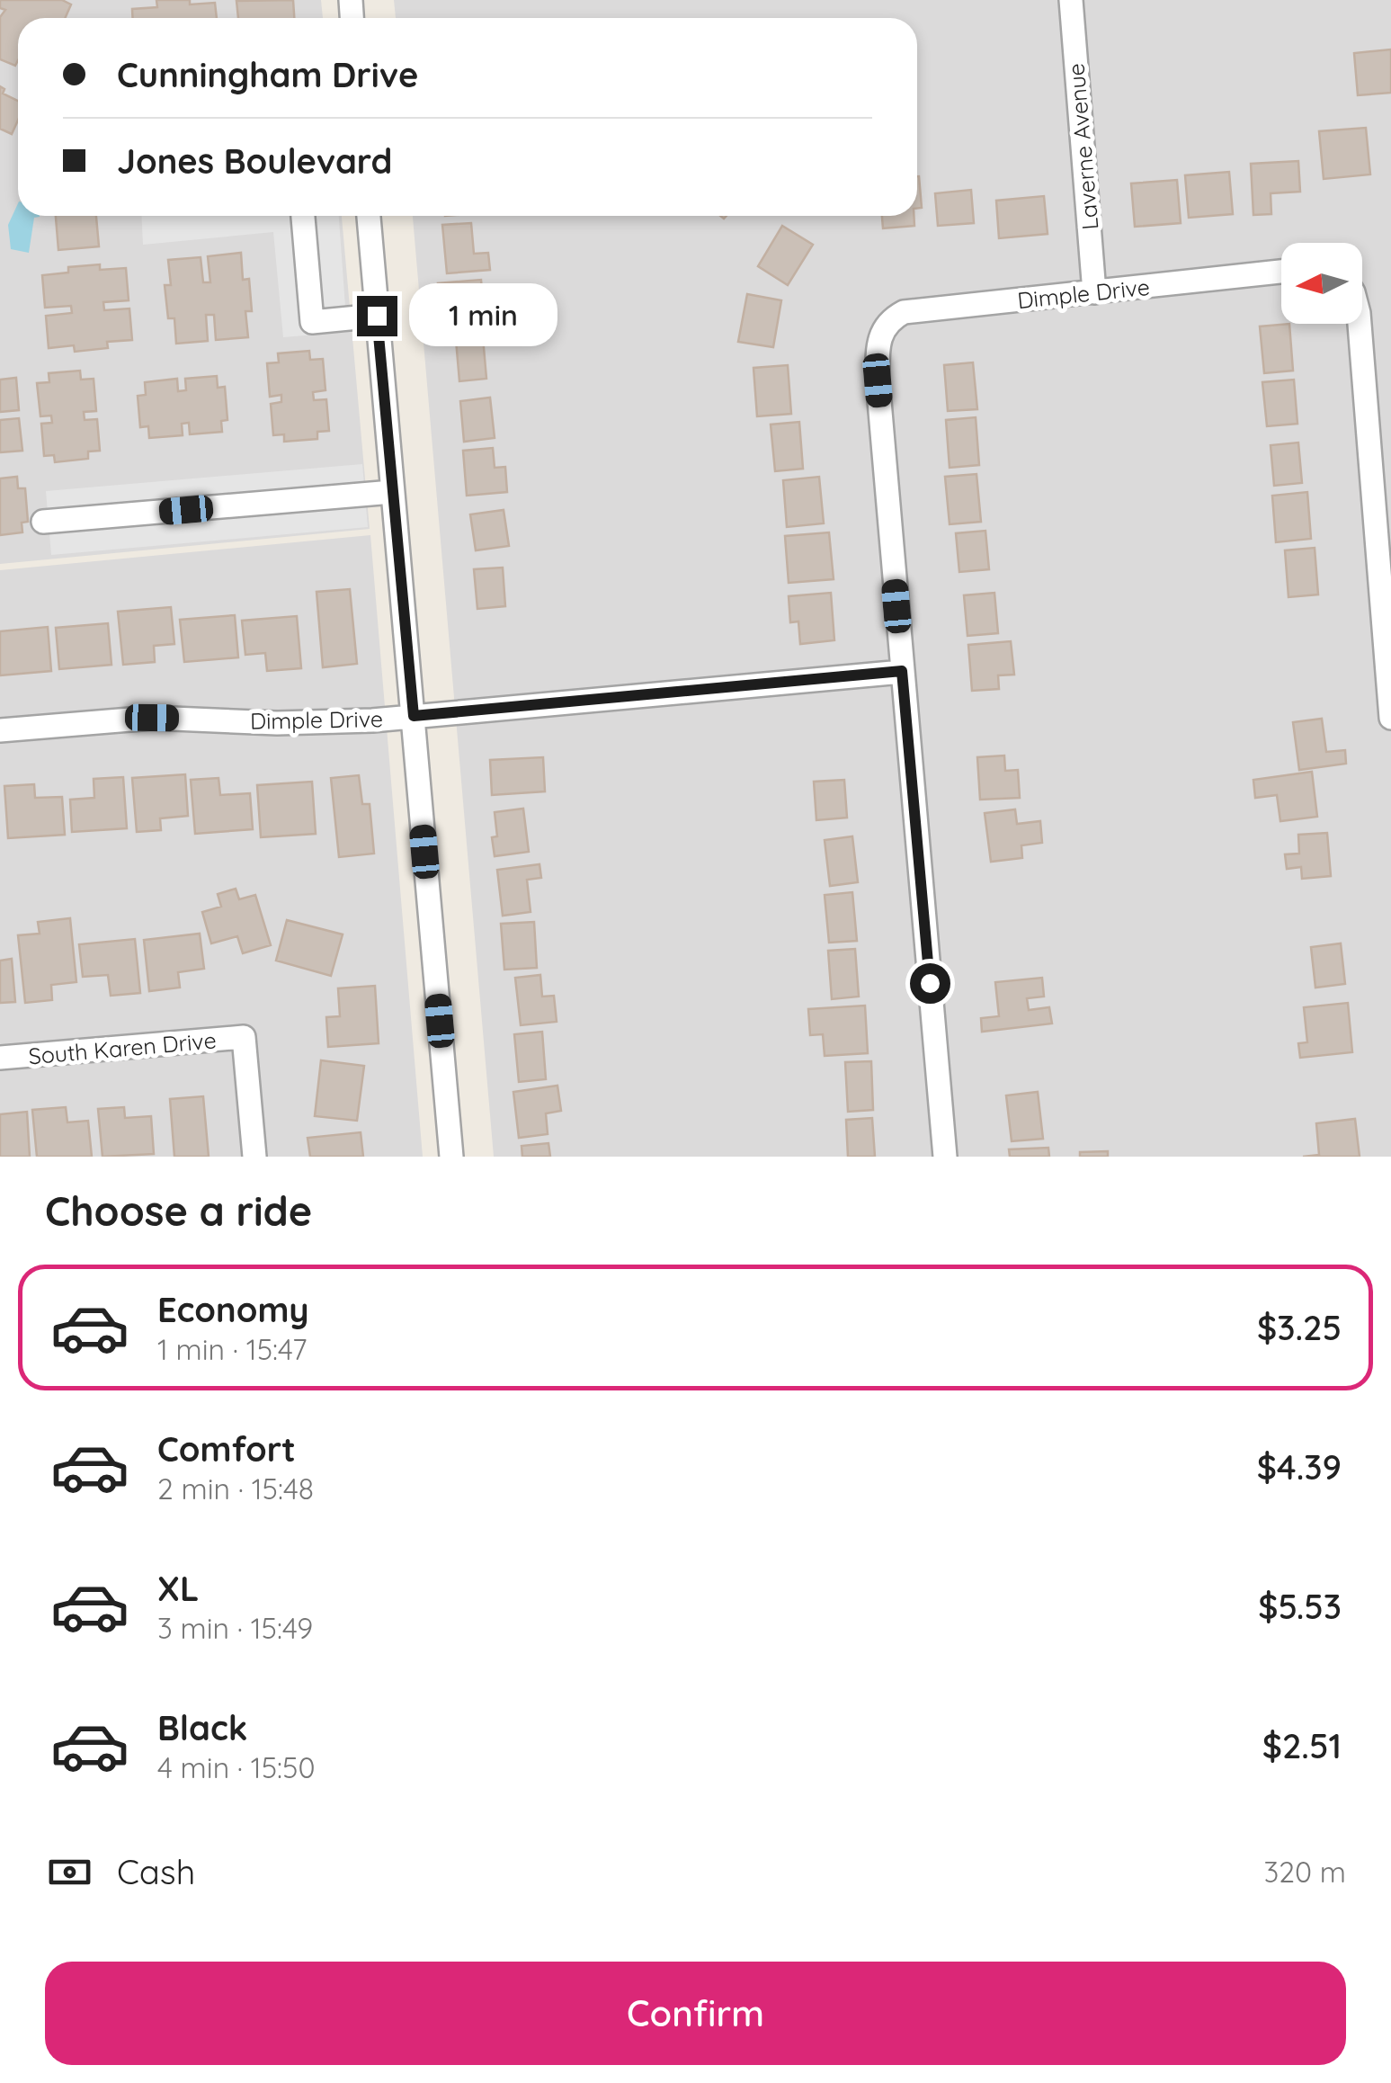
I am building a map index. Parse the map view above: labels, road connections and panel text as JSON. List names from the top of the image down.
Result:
{
  "streets": {
    "street": ["Laverne Avenue", "Dimple Drive", "South Karen Drive"]
  },
  "crossings": [
    ["Laverne Avenue", "Dimple Drive"]
  ],
  "north": "left",
  "page": {
    "banner": ["Cunningham Drive", "Jones Boulevard"],
    "bubble": "1 min",
    "heading": "Choose a ride",
    "list": [
      {
        "name": "Economy",
        "note": "1 min · 15:47",
        "value": "$3.25"
      },
      {
        "name": "Comfort",
        "note": "2 min · 15:48",
        "value": "$4.39"
      },
      {
        "name": "XL",
        "note": "3 min · 15:49",
        "value": "$5.53"
      },
      {
        "name": "Black",
        "note": "4 min · 15:50",
        "value": "$2.51"
      }
    ],
    "pay": ["Cash", "320 m"],
    "buttons": "Confirm"
  }
}
